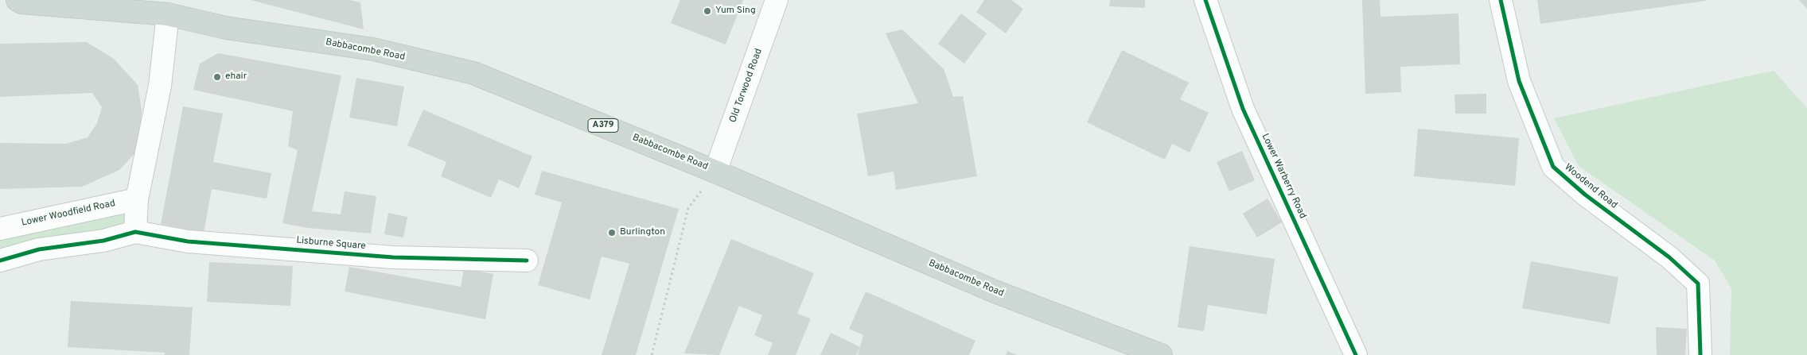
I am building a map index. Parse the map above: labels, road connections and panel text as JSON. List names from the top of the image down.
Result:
{
  "streets": {
    "main road": ["Babbacombe Road", "A379"],
    "street": [
      "Old Torwood Road",
      "Lower Warberry Road",
      "Woodend Road",
      "Lower Woodfield Road",
      "Lisburne Square"
    ]
  },
  "crossings": [
    ["Babbacombe Road", "Old Torwood Road"]
  ],
  "places": ["Yum Sing", "ehair", "Burlington"]
}
